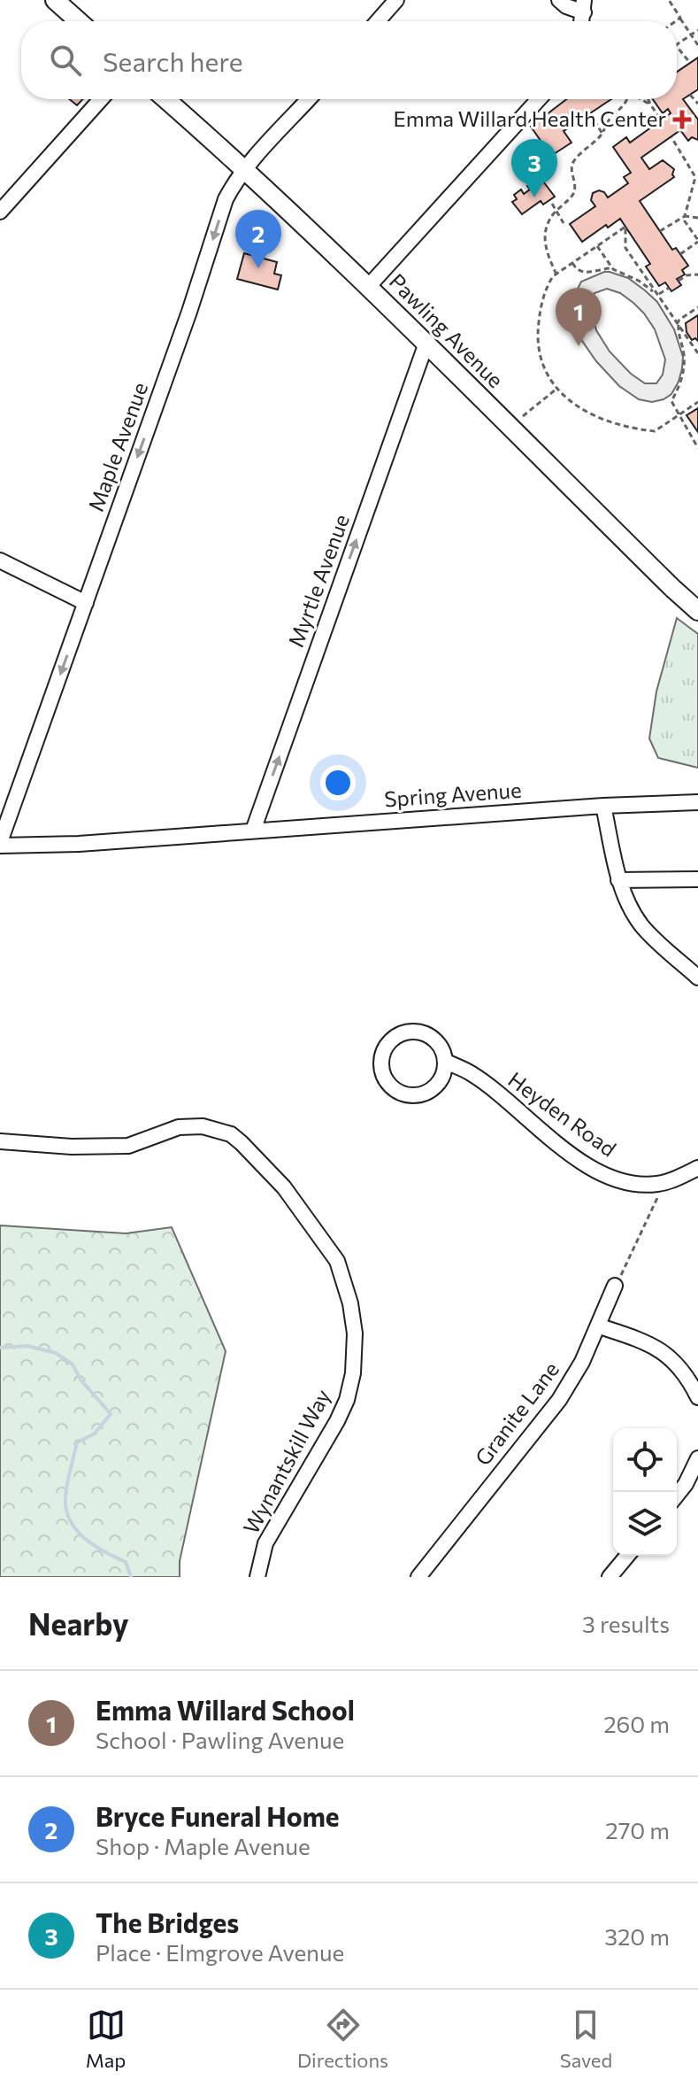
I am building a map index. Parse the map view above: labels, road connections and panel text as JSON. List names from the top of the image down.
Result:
{
  "streets": {
    "main road": ["Pawling Avenue"],
    "street": [
      "Maple Avenue",
      "Myrtle Avenue",
      "Spring Avenue",
      "Heyden Road",
      "Granite Lane",
      "Wynantskill Way"
    ]
  },
  "crossings": [
    ["Pawling Avenue", "Maple Avenue"],
    ["Pawling Avenue", "Myrtle Avenue"],
    ["Maple Avenue", "Spring Avenue"],
    ["Myrtle Avenue", "Spring Avenue"]
  ],
  "one_way": ["Maple Avenue", "Myrtle Avenue"],
  "places": {
    "health": ["Emma Willard Health Center"]
  },
  "page": {
    "search": "Search here",
    "pins": ["3", "2", "1"],
    "heading": ["Nearby", "3 results"],
    "list": [
      {
        "mark": "1",
        "name": "Emma Willard School",
        "note": "School · Pawling Avenue",
        "value": "260 m"
      },
      {
        "mark": "2",
        "name": "Bryce Funeral Home",
        "note": "Shop · Maple Avenue",
        "value": "270 m"
      },
      {
        "mark": "3",
        "name": "The Bridges",
        "note": "Place · Elmgrove Avenue",
        "value": "320 m"
      }
    ],
    "nav": ["Map", "Directions", "Saved"]
  }
}
